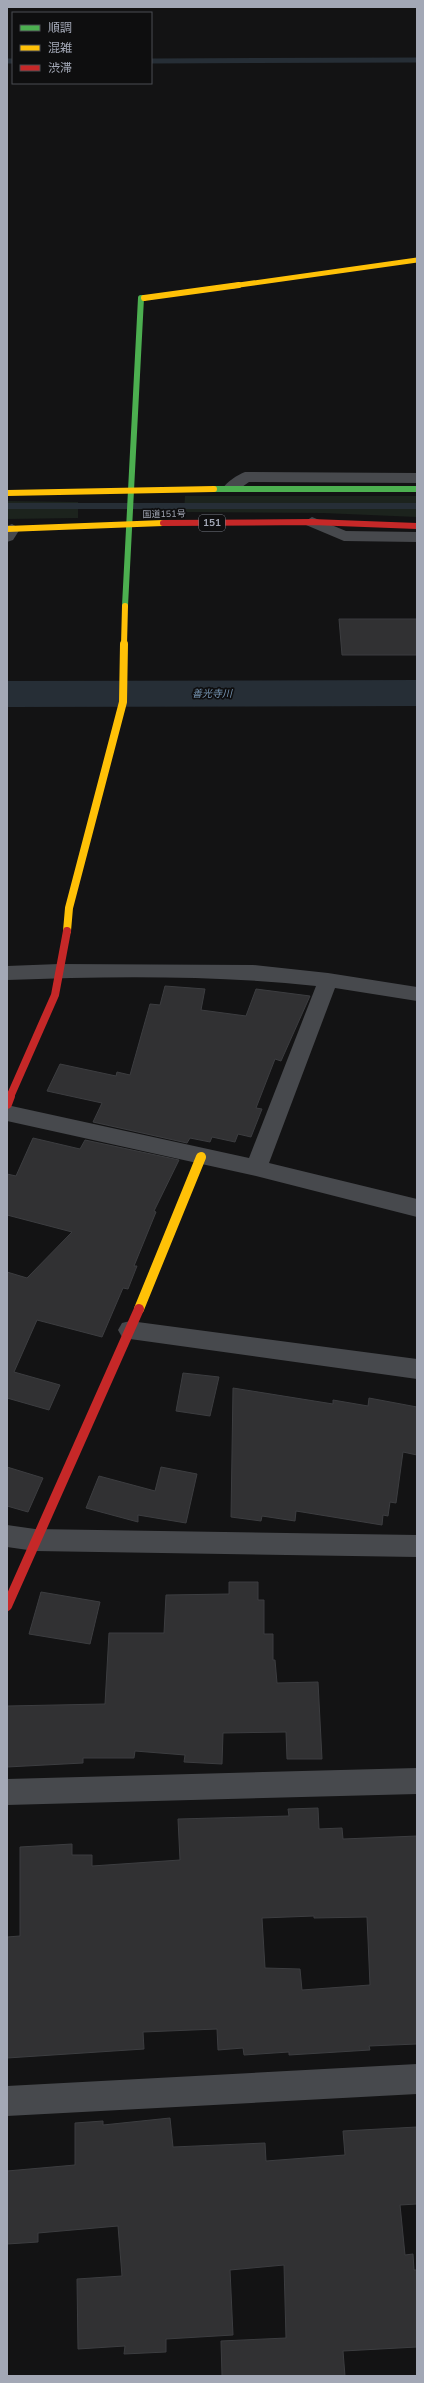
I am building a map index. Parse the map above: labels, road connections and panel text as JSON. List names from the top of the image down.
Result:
{
  "streets": {
    "main road": ["国道151号", "151"]
  },
  "water": ["善光寺川"],
  "legend": ["順調", "混雑", "渋滞"]
}
